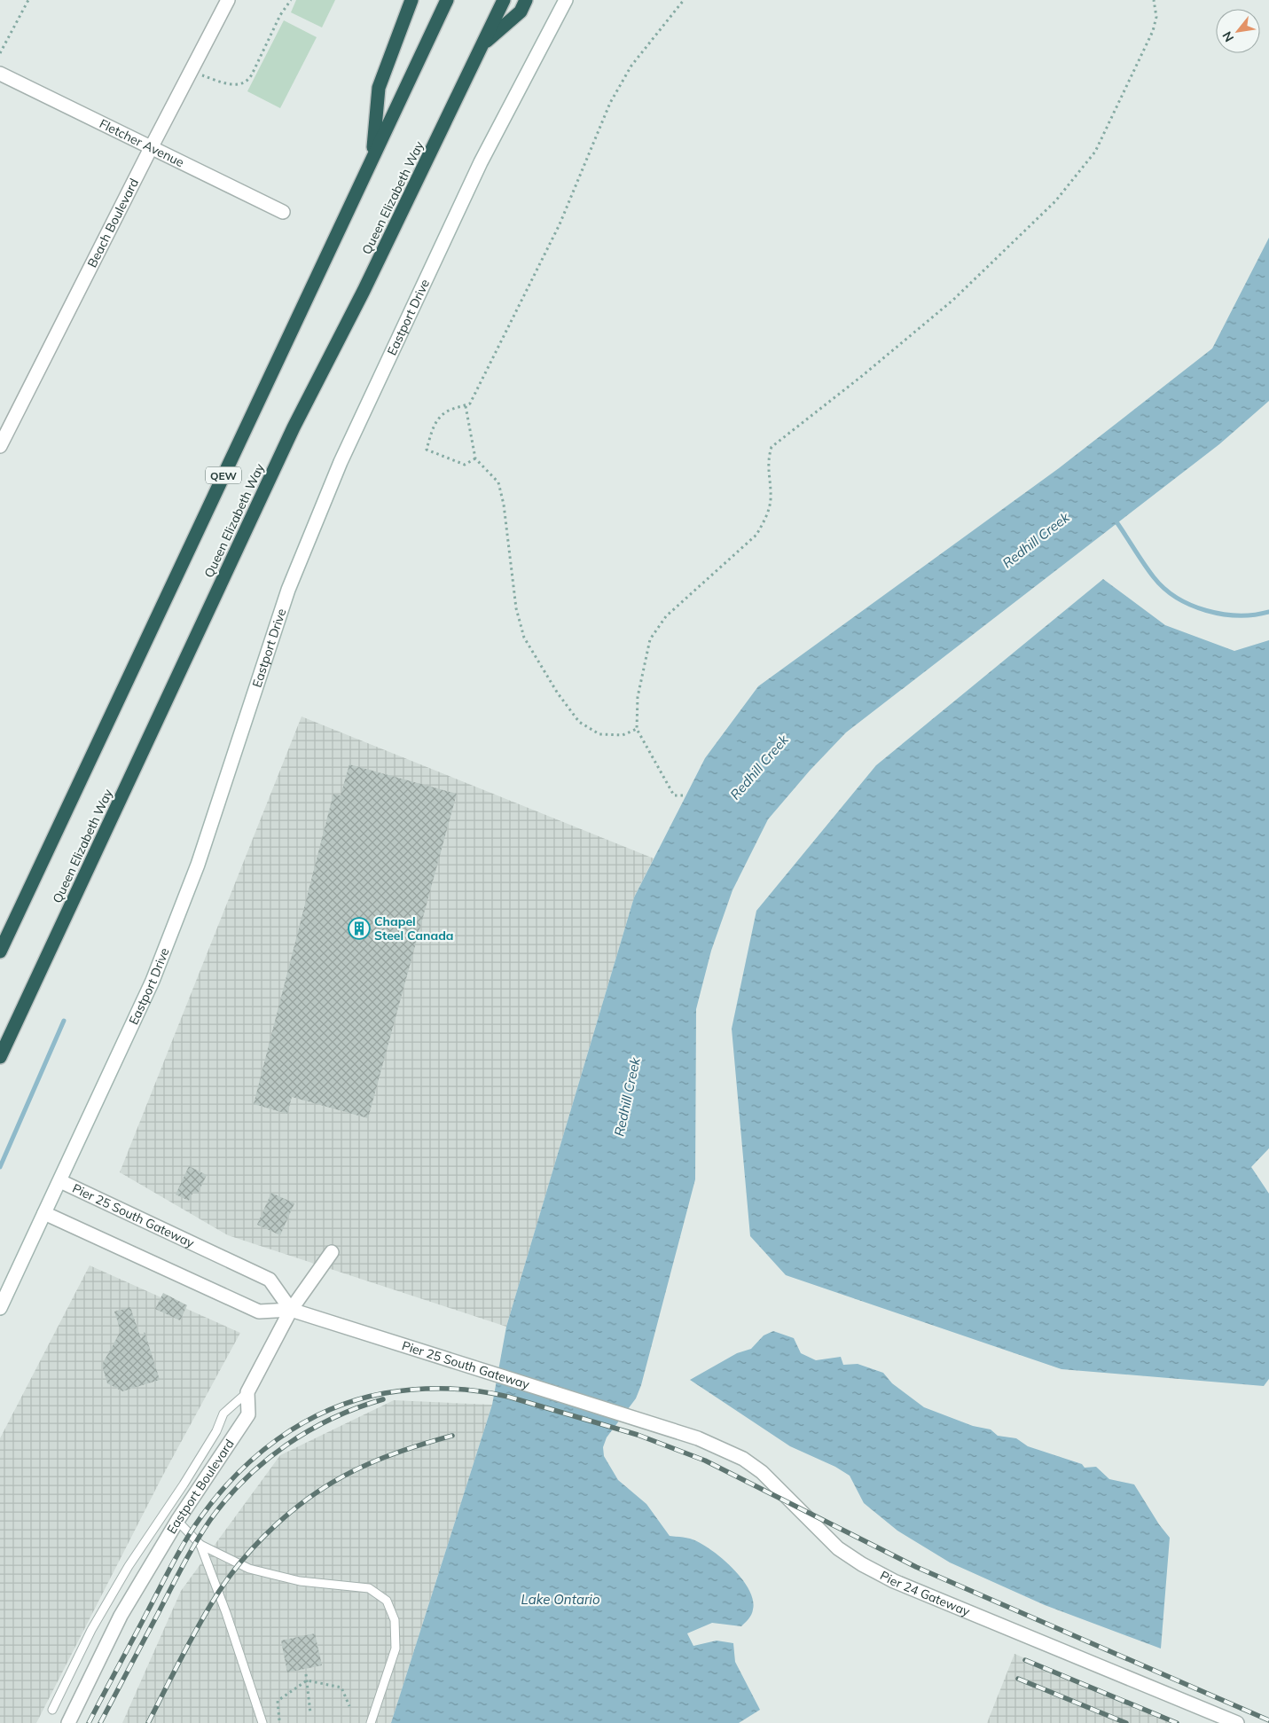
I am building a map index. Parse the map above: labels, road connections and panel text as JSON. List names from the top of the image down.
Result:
{
  "streets": {
    "highway": ["Queen Elizabeth Way", "QEW"],
    "street": [
      "Fletcher Avenue",
      "Beach Boulevard",
      "Eastport Drive",
      "Pier 25 South Gateway",
      "Eastport Boulevard",
      "Pier 24 Gateway"
    ]
  },
  "crossings": [
    ["Fletcher Avenue", "Beach Boulevard"],
    ["Eastport Drive", "Pier 25 South Gateway"],
    ["Pier 25 South Gateway", "Pier 24 Gateway"]
  ],
  "water": ["Redhill Creek", "Lake Ontario"],
  "places": {
    "building": ["Chapel Steel Canada"]
  },
  "north": "bottom left"
}
